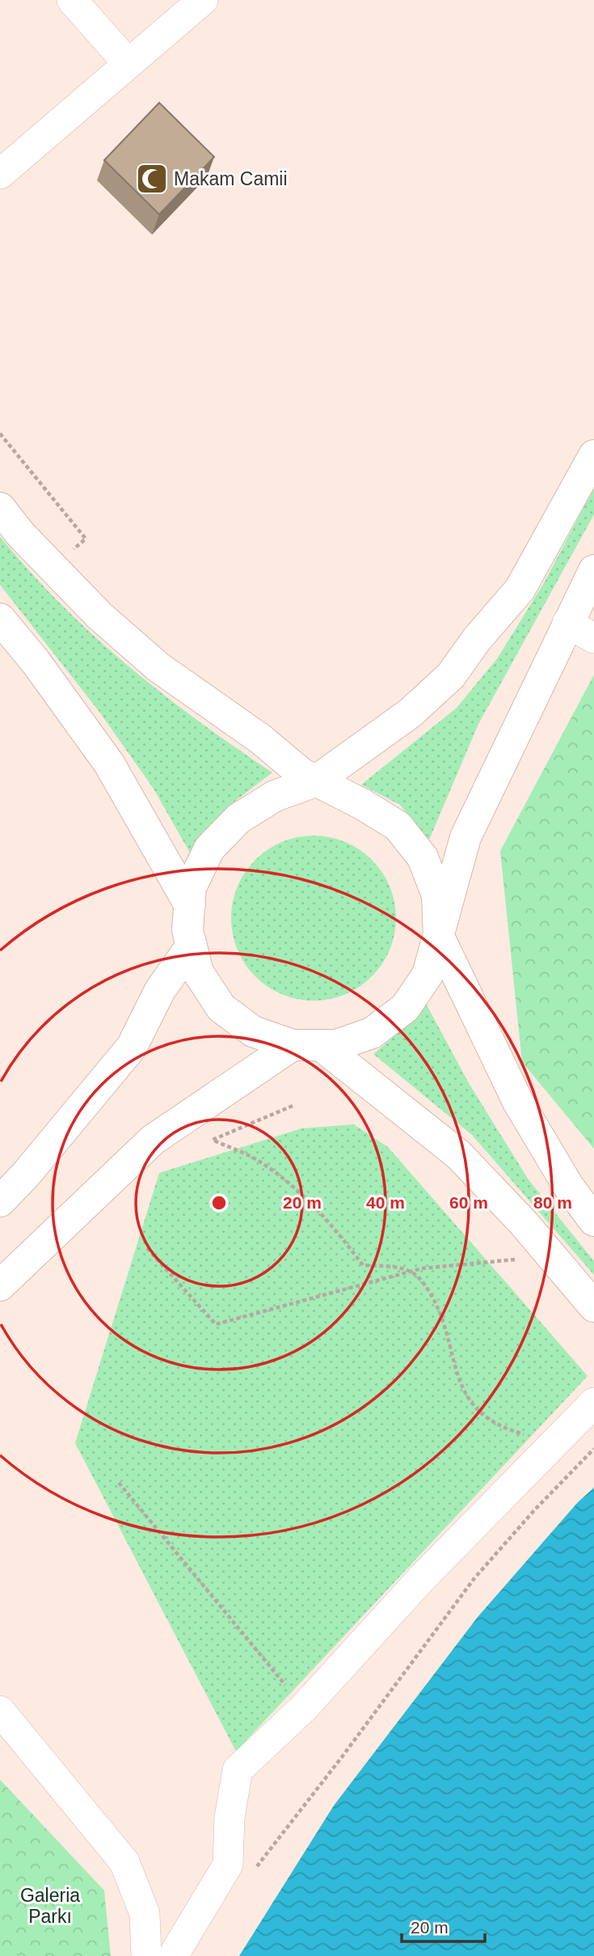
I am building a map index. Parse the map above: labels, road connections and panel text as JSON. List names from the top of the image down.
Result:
{
  "parks": ["Galeria Parkı"],
  "places": {
    "mosque": ["Makam Camii"]
  },
  "scale_bar": "20 m",
  "rings": [
    "20 m",
    "40 m",
    "60 m",
    "80 m"
  ]
}
